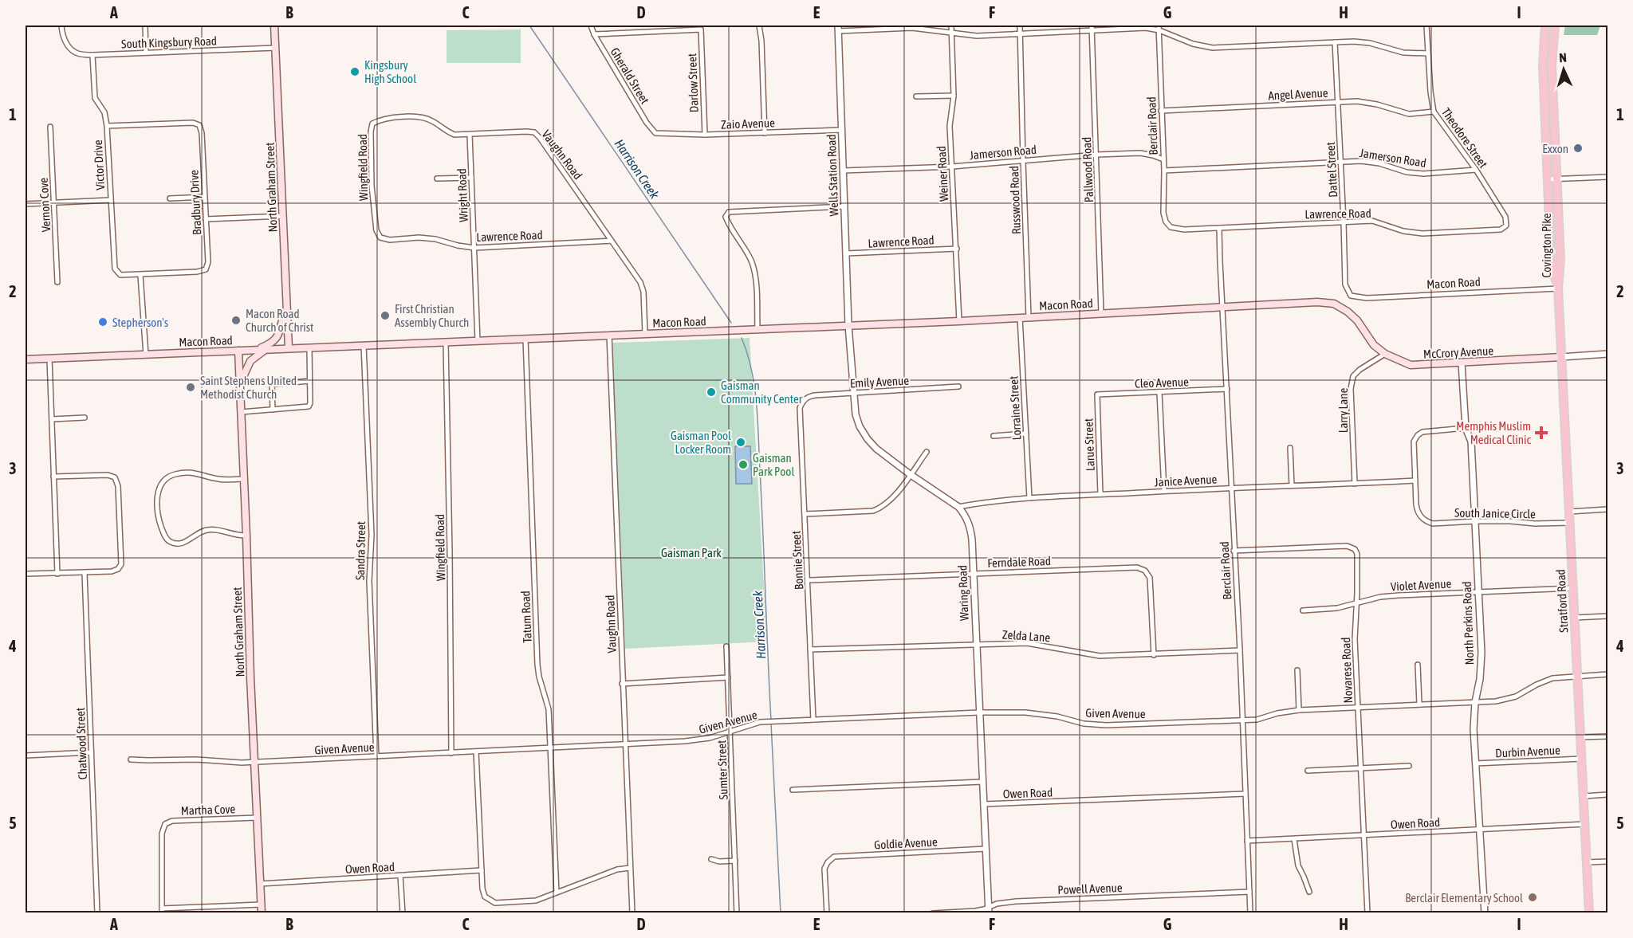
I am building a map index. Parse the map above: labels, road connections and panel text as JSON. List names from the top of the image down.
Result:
{
  "streets": {
    "main road": [
      "North Graham Street",
      "Covington Pike",
      "Macon Road",
      "McCrory Avenue",
      "Stratford Road"
    ],
    "street": [
      "South Kingsbury Road",
      "Gherald Street",
      "Darlow Street",
      "Angel Avenue",
      "Zaio Avenue",
      "Berclair Road",
      "Theodore Street",
      "Jamerson Road",
      "Vaughn Road",
      "Victor Drive",
      "Wingfield Road",
      "Pallwood Road",
      "Dattel Street",
      "Weiner Road",
      "Wells Station Road",
      "Wright Road",
      "Russwood Road",
      "Bradbury Drive",
      "Vernon Cove",
      "Lawrence Road",
      "Emily Avenue",
      "Cleo Avenue",
      "Lorraine Street",
      "Larry Lane",
      "Larue Street",
      "Janice Avenue",
      "South Janice Circle",
      "Sandra Street",
      "Bonnie Street",
      "Ferndale Road",
      "Violet Avenue",
      "Waring Road",
      "Tatum Road",
      "North Perkins Road",
      "Zelda Lane",
      "Novarese Road",
      "Given Avenue",
      "Chatwood Street",
      "Durbin Avenue",
      "Sumter Street",
      "Owen Road",
      "Martha Cove",
      "Goldie Avenue",
      "Powell Avenue"
    ]
  },
  "crossings": [
    ["South Kingsbury Road", "Victor Drive"],
    ["South Kingsbury Road", "North Graham Street"],
    ["Gherald Street", "Darlow Street"],
    ["Gherald Street", "Zaio Avenue"],
    ["Darlow Street", "Zaio Avenue"],
    ["Angel Avenue", "Berclair Road"],
    ["Angel Avenue", "Theodore Street"],
    ["Angel Avenue", "Dattel Street"],
    ["Zaio Avenue", "Wells Station Road"],
    ["Berclair Road", "Jamerson Road"],
    ["Berclair Road", "Lawrence Road"],
    ["Berclair Road", "Macon Road"],
    ["Berclair Road", "Cleo Avenue"],
    ["Berclair Road", "Janice Avenue"],
    ["Berclair Road", "Zelda Lane"],
    ["Berclair Road", "Novarese Road"],
    ["Berclair Road", "Given Avenue"],
    ["Berclair Road", "Owen Road"],
    ["Berclair Road", "Powell Avenue"],
    ["Theodore Street", "Jamerson Road"],
    ["Theodore Street", "Lawrence Road"],
    ["Jamerson Road", "Pallwood Road"],
    ["Jamerson Road", "Dattel Street"],
    ["Jamerson Road", "Weiner Road"],
    ["Jamerson Road", "Wells Station Road"],
    ["Jamerson Road", "Russwood Road"],
    ["Vaughn Road", "Wingfield Road"],
    ["Vaughn Road", "Wright Road"],
    ["Vaughn Road", "Lawrence Road"],
    ["Vaughn Road", "Macon Road"],
    ["Vaughn Road", "Given Avenue"],
    ["Victor Drive", "Bradbury Drive"],
    ["Wingfield Road", "Lawrence Road"],
    ["Wingfield Road", "Macon Road"],
    ["Wingfield Road", "Given Avenue"],
    ["Pallwood Road", "Macon Road"],
    ["Dattel Street", "Lawrence Road"],
    ["Dattel Street", "Macon Road"],
    ["Weiner Road", "Lawrence Road"],
    ["Weiner Road", "Macon Road"],
    ["Wells Station Road", "Lawrence Road"],
    ["Wells Station Road", "Macon Road"],
    ["Wells Station Road", "Waring Road"],
    ["North Graham Street", "Macon Road"],
    ["North Graham Street", "Given Avenue"],
    ["North Graham Street", "Owen Road"],
    ["North Graham Street", "Martha Cove"],
    ["Wright Road", "Lawrence Road"],
    ["Wright Road", "Macon Road"],
    ["Russwood Road", "Macon Road"],
    ["Covington Pike", "Macon Road"],
    ["Covington Pike", "Stratford Road"],
    ["Macon Road", "McCrory Avenue"],
    ["Macon Road", "Lorraine Street"],
    ["Macon Road", "Sandra Street"],
    ["Macon Road", "Waring Road"],
    ["Macon Road", "Stratford Road"],
    ["Macon Road", "Tatum Road"],
    ["McCrory Avenue", "Larry Lane"],
    ["McCrory Avenue", "Stratford Road"],
    ["McCrory Avenue", "North Perkins Road"],
    ["Emily Avenue", "Bonnie Street"],
    ["Emily Avenue", "Waring Road"],
    ["Cleo Avenue", "Larue Street"],
    ["Lorraine Street", "Janice Avenue"],
    ["Larry Lane", "Janice Avenue"],
    ["Larue Street", "Janice Avenue"],
    ["Janice Avenue", "South Janice Circle"],
    ["Janice Avenue", "Waring Road"],
    ["South Janice Circle", "Stratford Road"],
    ["South Janice Circle", "North Perkins Road"],
    ["Sandra Street", "Given Avenue"],
    ["Bonnie Street", "Ferndale Road"],
    ["Bonnie Street", "Zelda Lane"],
    ["Bonnie Street", "Given Avenue"],
    ["Ferndale Road", "Waring Road"],
    ["Ferndale Road", "Zelda Lane"],
    ["Violet Avenue", "Stratford Road"],
    ["Violet Avenue", "North Perkins Road"],
    ["Violet Avenue", "Novarese Road"],
    ["Waring Road", "Zelda Lane"],
    ["Waring Road", "Given Avenue"],
    ["Waring Road", "Owen Road"],
    ["Waring Road", "Goldie Avenue"],
    ["Waring Road", "Powell Avenue"],
    ["Stratford Road", "Given Avenue"],
    ["Stratford Road", "Durbin Avenue"],
    ["Stratford Road", "Owen Road"],
    ["Tatum Road", "Given Avenue"],
    ["North Perkins Road", "Given Avenue"],
    ["North Perkins Road", "Durbin Avenue"],
    ["North Perkins Road", "Owen Road"],
    ["Novarese Road", "Given Avenue"],
    ["Novarese Road", "Owen Road"],
    ["Given Avenue", "Sumter Street"]
  ],
  "water": ["Harrison Creek"],
  "parks": ["Gaisman Park"],
  "places": {
    "other": [
      "Kingsbury High School",
      "Exxon",
      "First Christian Assembly Church",
      "Macon Road Church of Christ",
      "Stepherson's",
      "Saint Stephens United Methodist Church",
      "Gaisman Community Center",
      "Gaisman Pool Locker Room",
      "Gaisman Park Pool",
      "Berclair Elementary School"
    ],
    "health": ["Memphis Muslim Medical Clinic"]
  },
  "north": "top",
  "grid": {
    "columns": [
      "A",
      "B",
      "C",
      "D",
      "E",
      "F",
      "G",
      "H",
      "I"
    ],
    "rows": [
      "1",
      "2",
      "3",
      "4",
      "5"
    ]
  }
}
